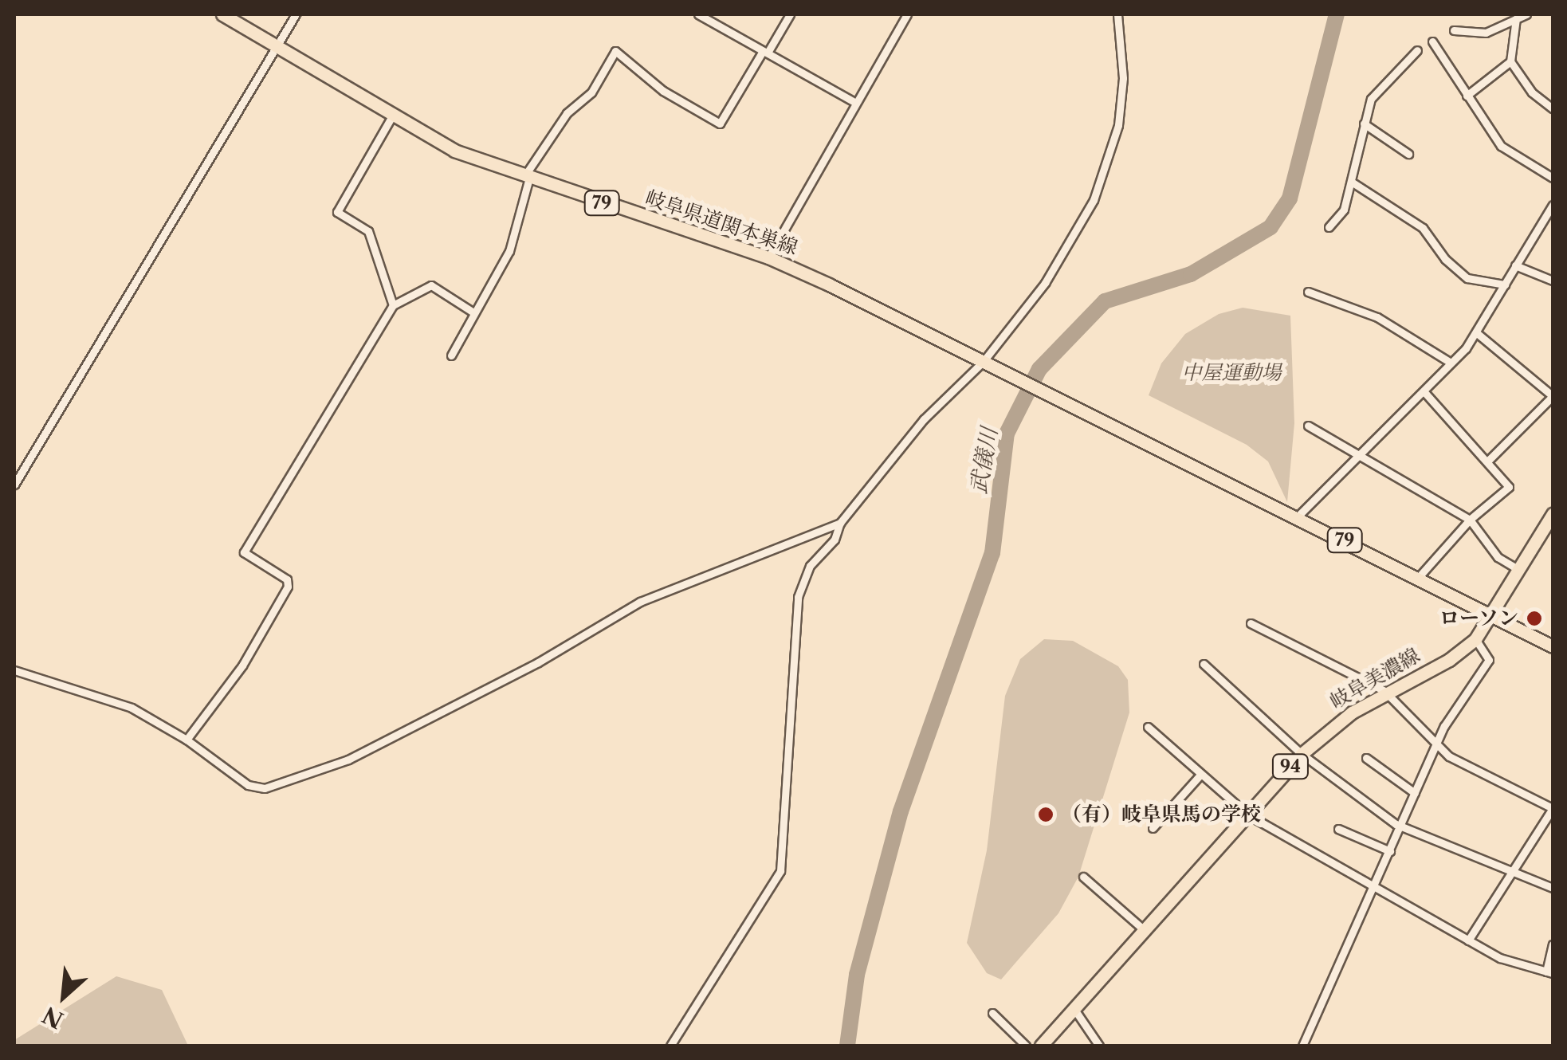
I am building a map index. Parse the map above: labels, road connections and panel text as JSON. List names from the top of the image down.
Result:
{
  "streets": {
    "main road": [
      "79",
      "岐阜県道関本巣線",
      "岐阜美濃線",
      "94"
    ]
  },
  "crossings": [
    ["79", "岐阜県道関本巣線"],
    ["79", "岐阜美濃線"]
  ],
  "water": ["武儀川"],
  "parks": ["中屋運動場"],
  "places": ["ローソン", "（有）岐阜県馬の学校"],
  "north": "bottom left"
}
